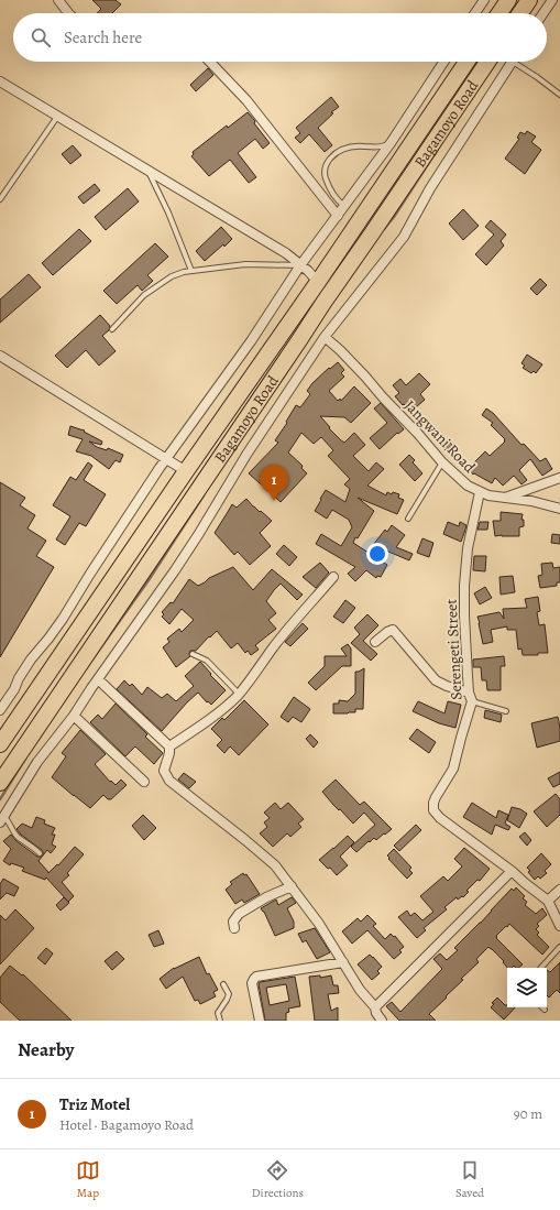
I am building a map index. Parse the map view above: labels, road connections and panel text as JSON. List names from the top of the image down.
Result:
{
  "streets": {
    "highway": ["Bagamoyo Road"],
    "street": ["Jangwani Road", "Serengeti Street"]
  },
  "crossings": [
    ["Jangwani Road", "Serengeti Street"]
  ],
  "page": {
    "search": "Search here",
    "pins": "1",
    "heading": "Nearby",
    "list": [
      {
        "mark": "1",
        "name": "Triz Motel",
        "note": "Hotel · Bagamoyo Road",
        "value": "90 m"
      }
    ],
    "nav": ["Map", "Directions", "Saved"]
  }
}
